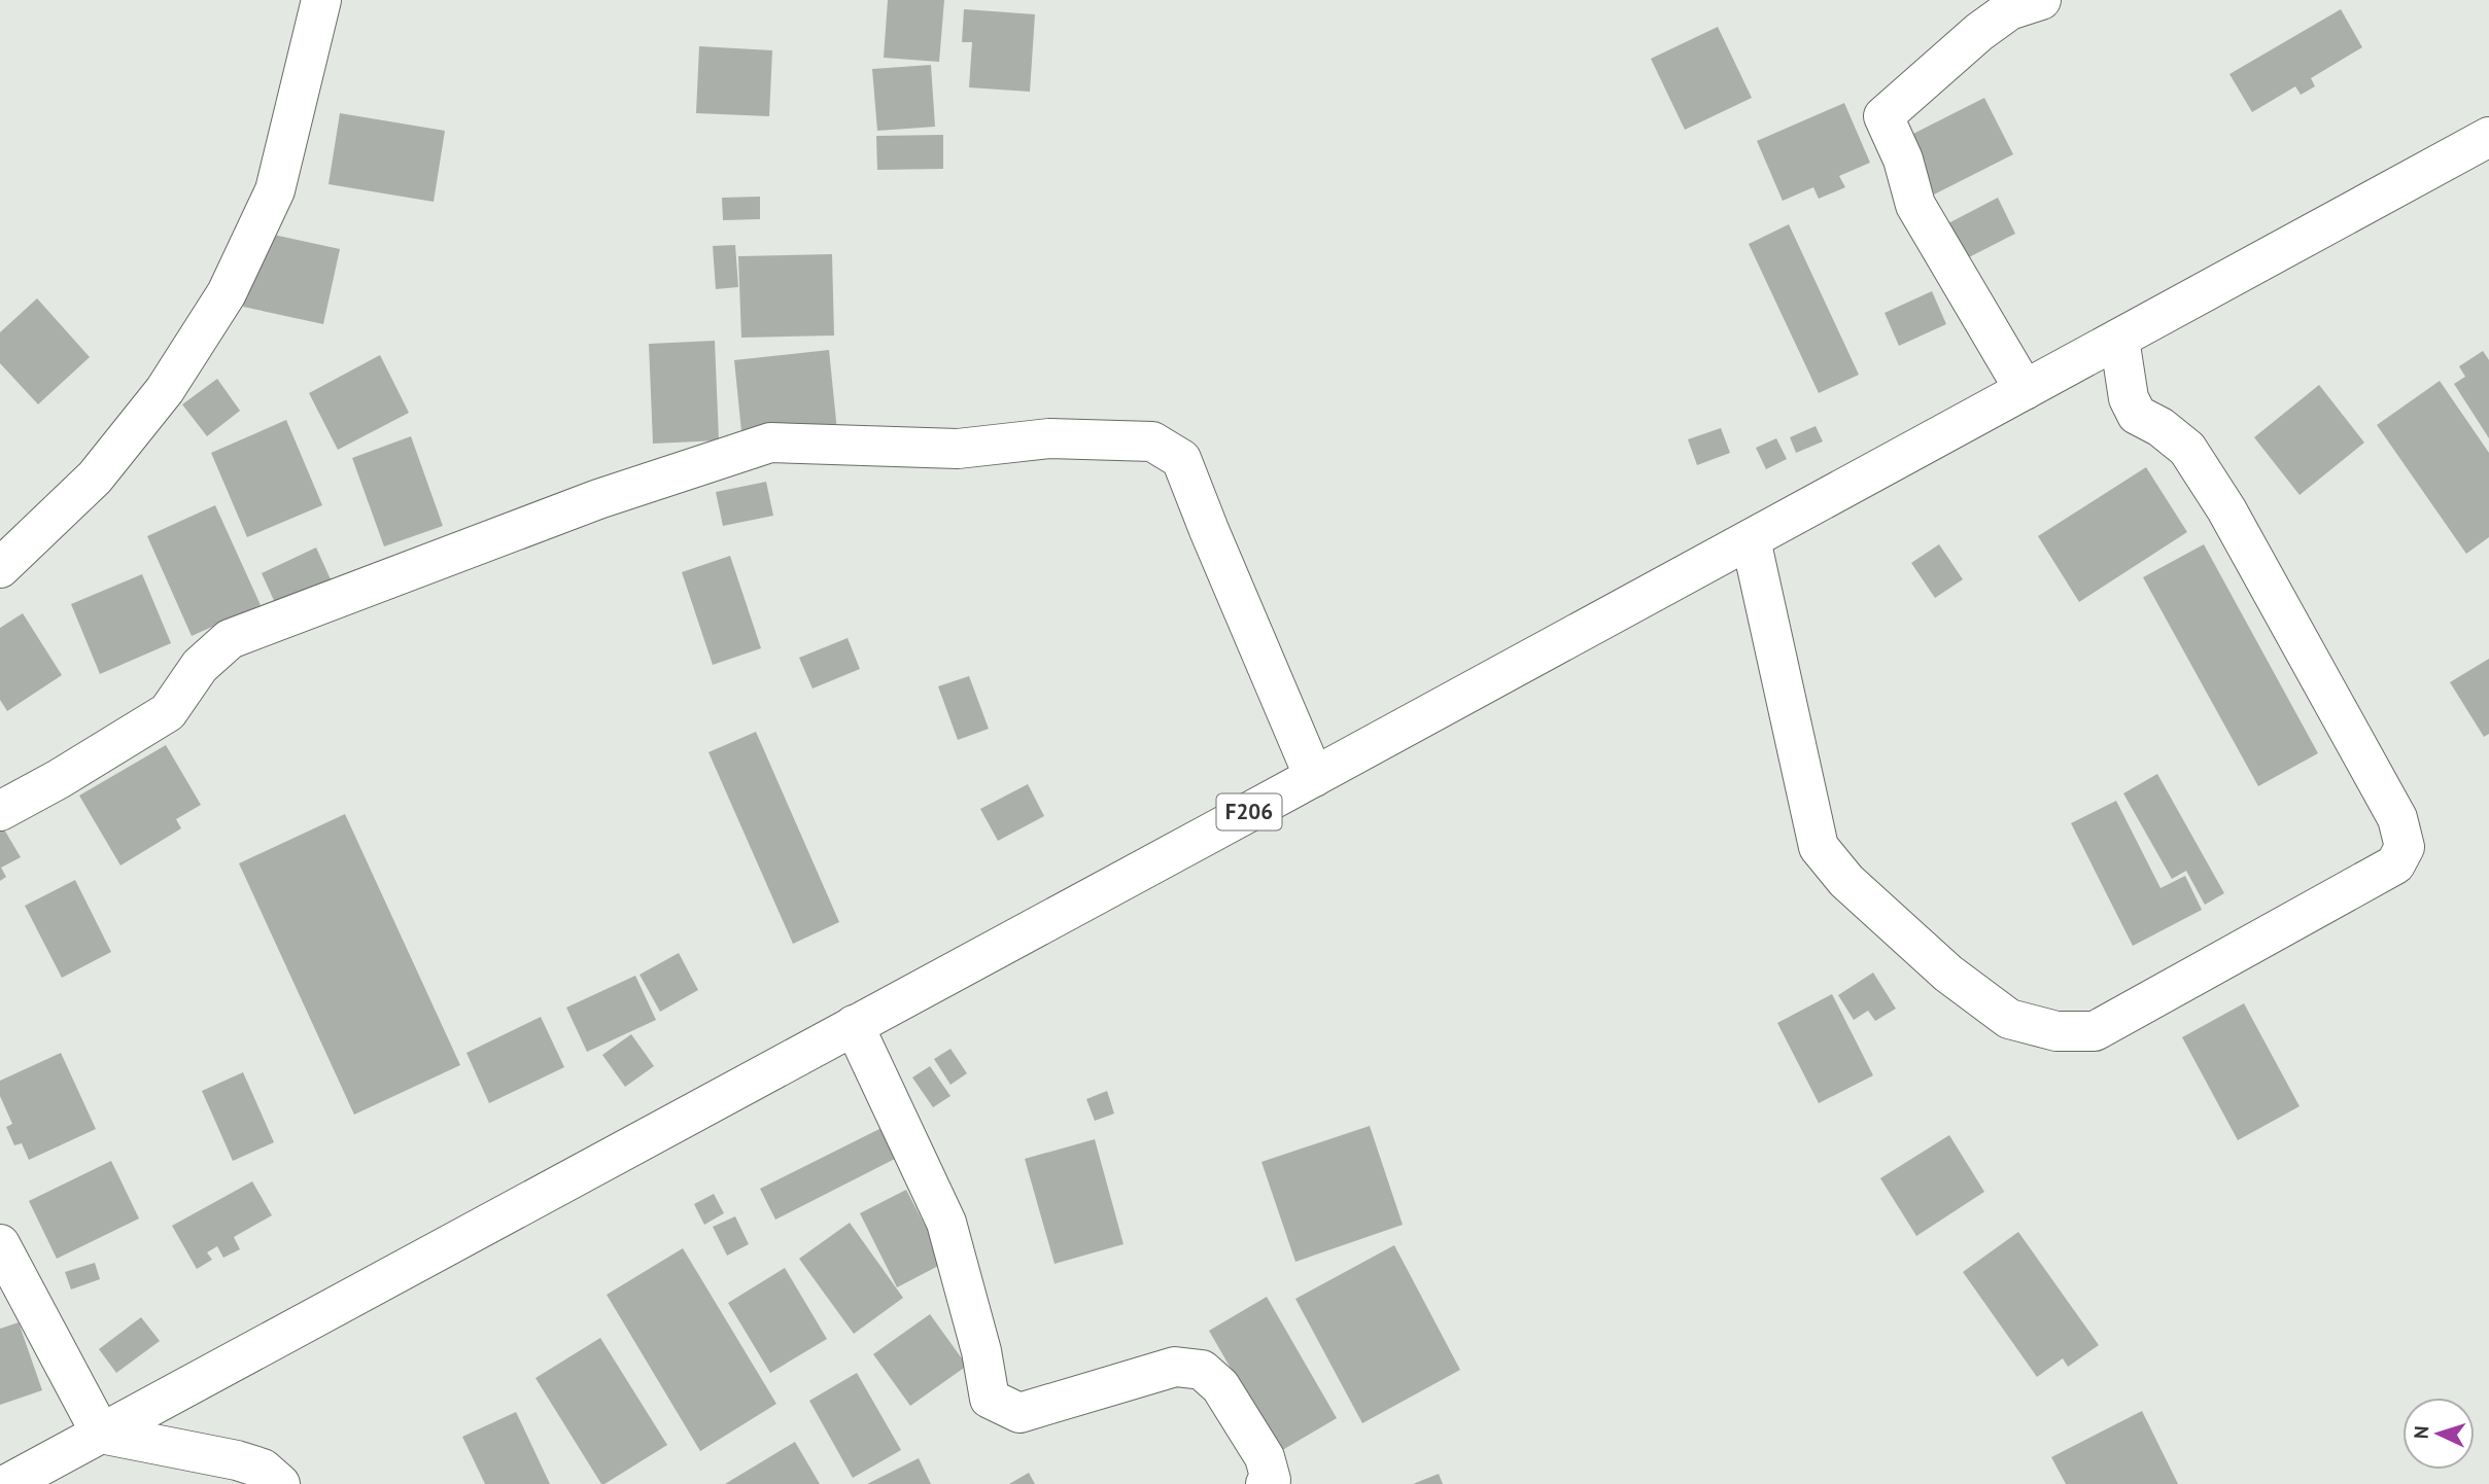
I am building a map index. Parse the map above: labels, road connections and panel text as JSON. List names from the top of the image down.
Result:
{
  "streets": {
    "street": ["F206"]
  },
  "north": "left"
}
